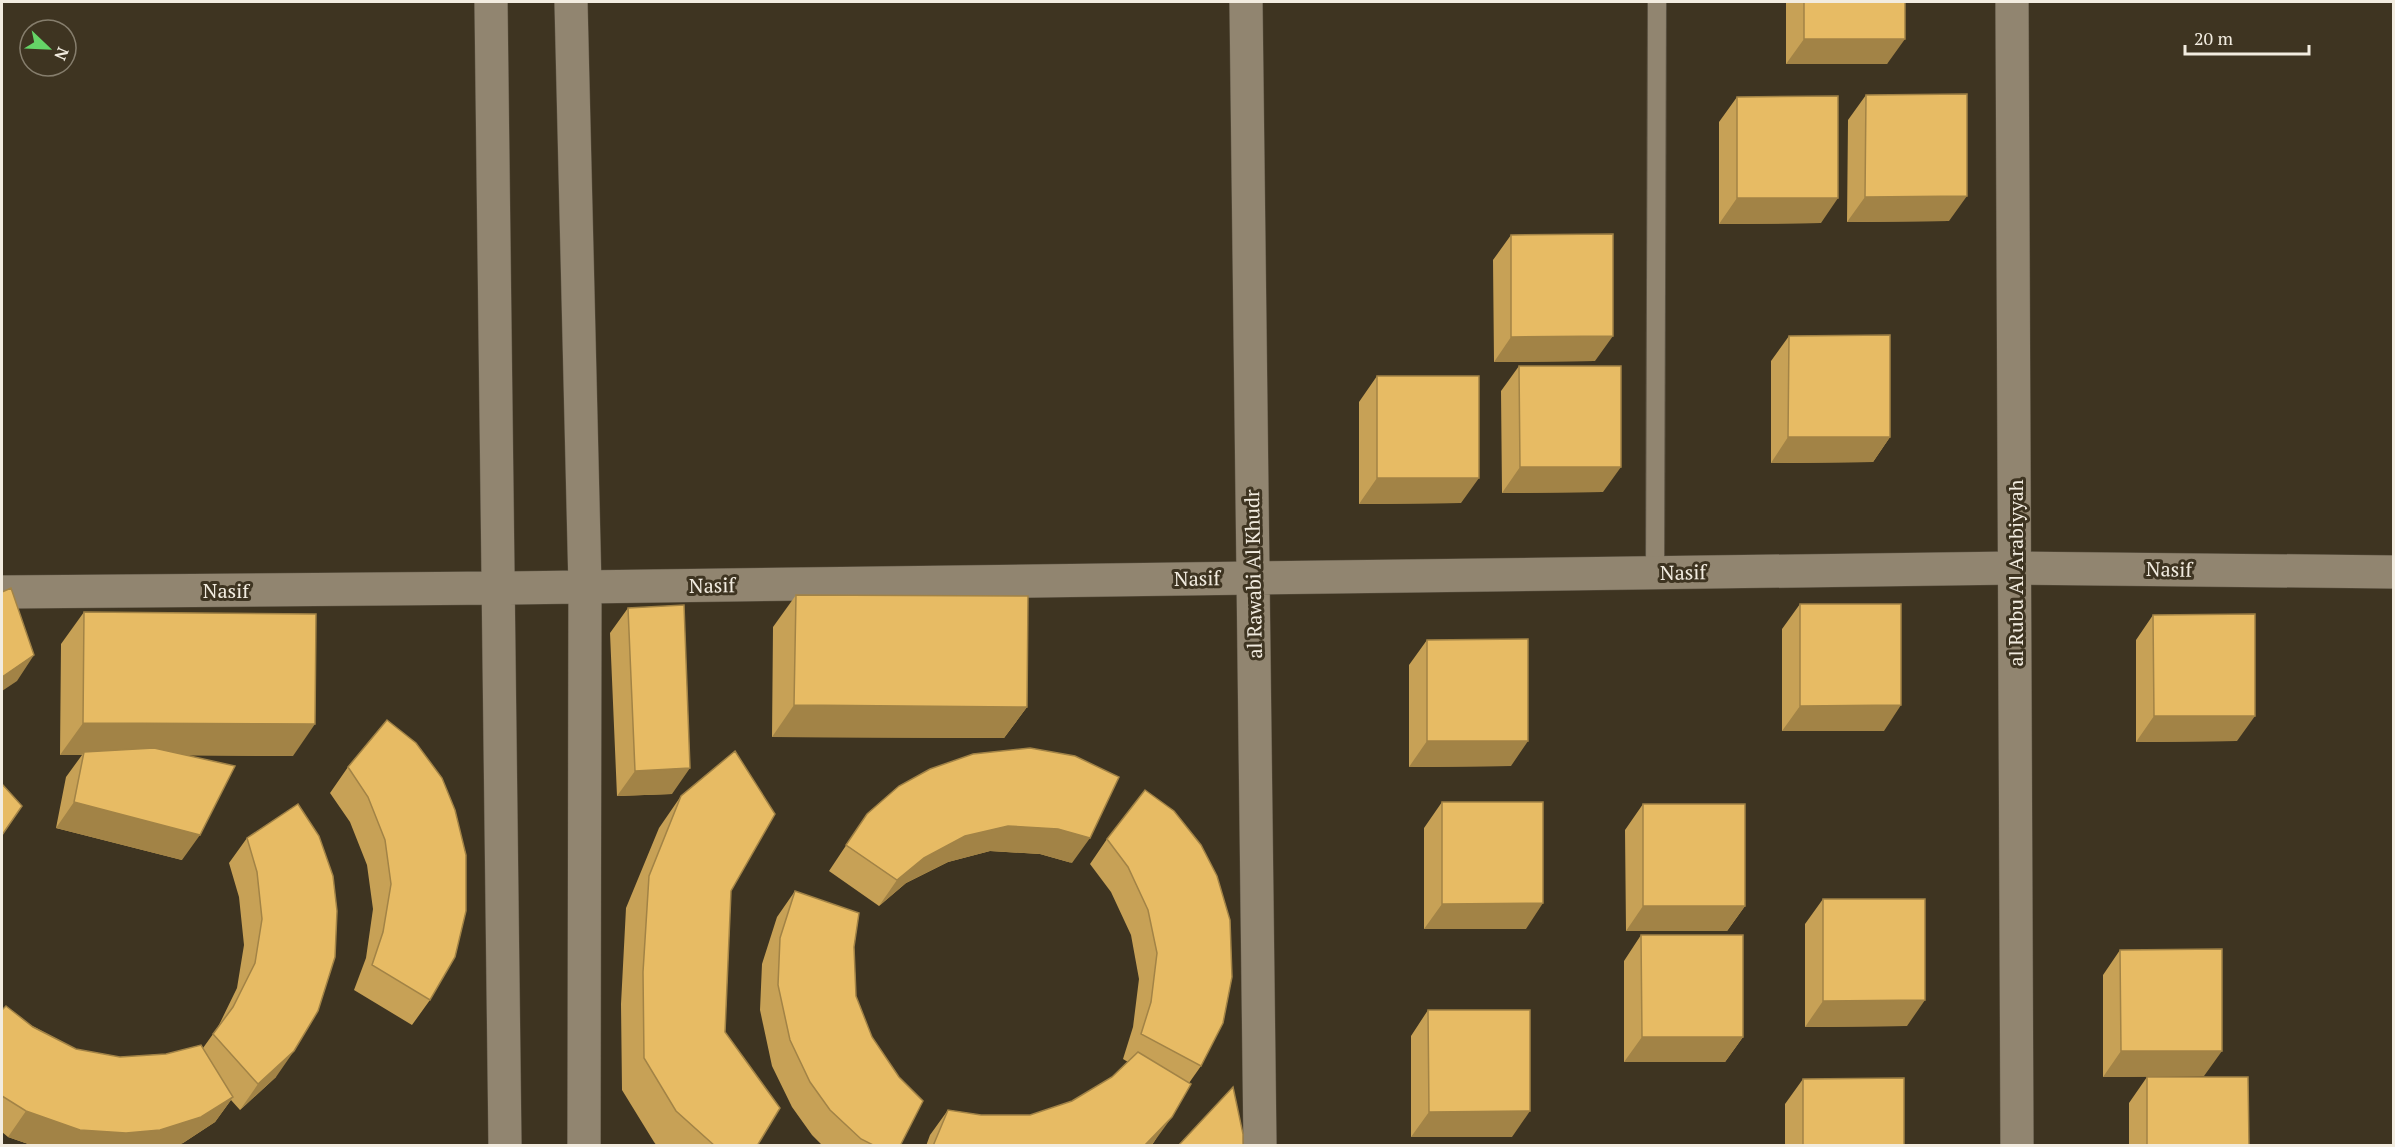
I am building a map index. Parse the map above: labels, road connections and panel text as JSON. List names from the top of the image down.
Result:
{
  "streets": {
    "street": ["Nasif", "al Rubu Al Arabiyyah", "al Rawabi Al Khudr"]
  },
  "crossings": [
    ["Nasif", "al Rubu Al Arabiyyah"],
    ["Nasif", "al Rawabi Al Khudr"]
  ],
  "scale_bar": "20 m",
  "north": "bottom right"
}
